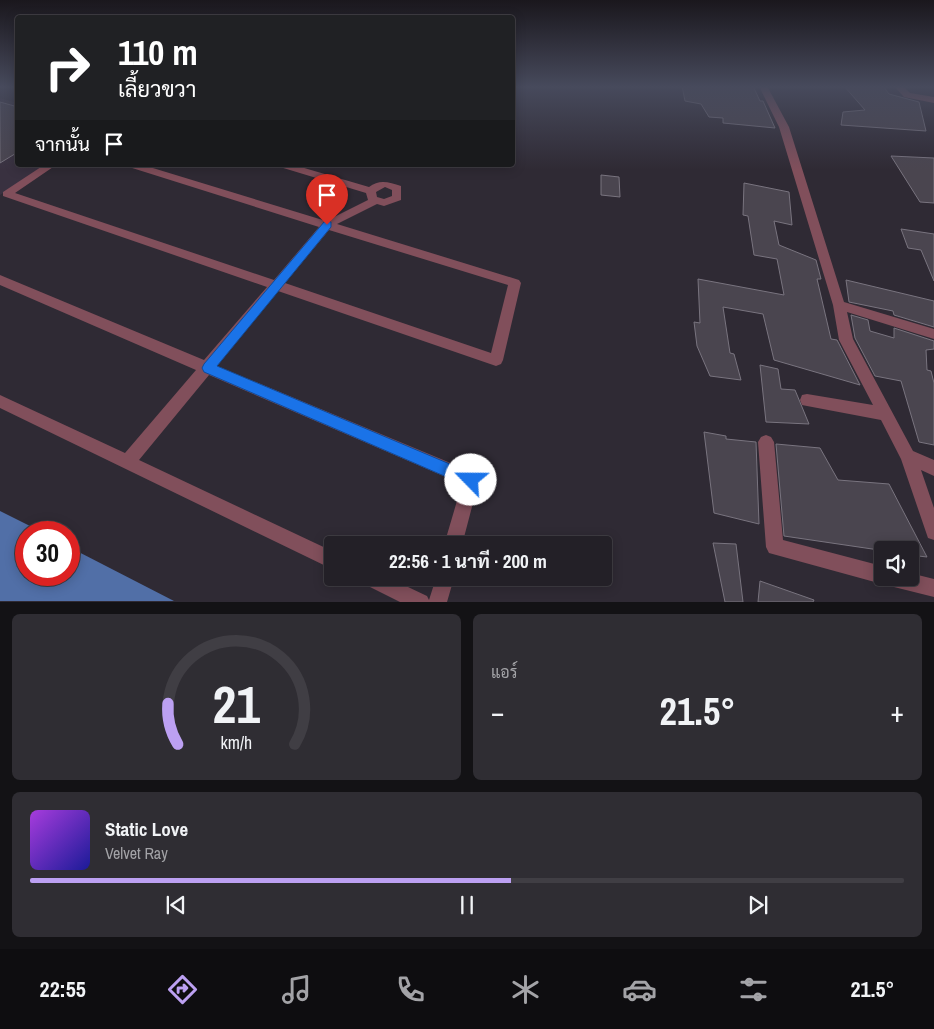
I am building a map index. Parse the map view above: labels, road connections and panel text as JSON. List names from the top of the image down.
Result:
{
  "page": {
    "turn": ["110 m", "เลี้ยวขวา"],
    "then": "จากนั้น",
    "limit": "30",
    "trip": "22:56 · 1 นาที · 200 m",
    "tile": "แอร์",
    "heat": ["−", "21.5°", "+"],
    "song": ["Static Love", "Velvet Ray"],
    "tabs": ["22:55", "21.5°"],
    "gauge": ["21", "km/h"]
  }
}
